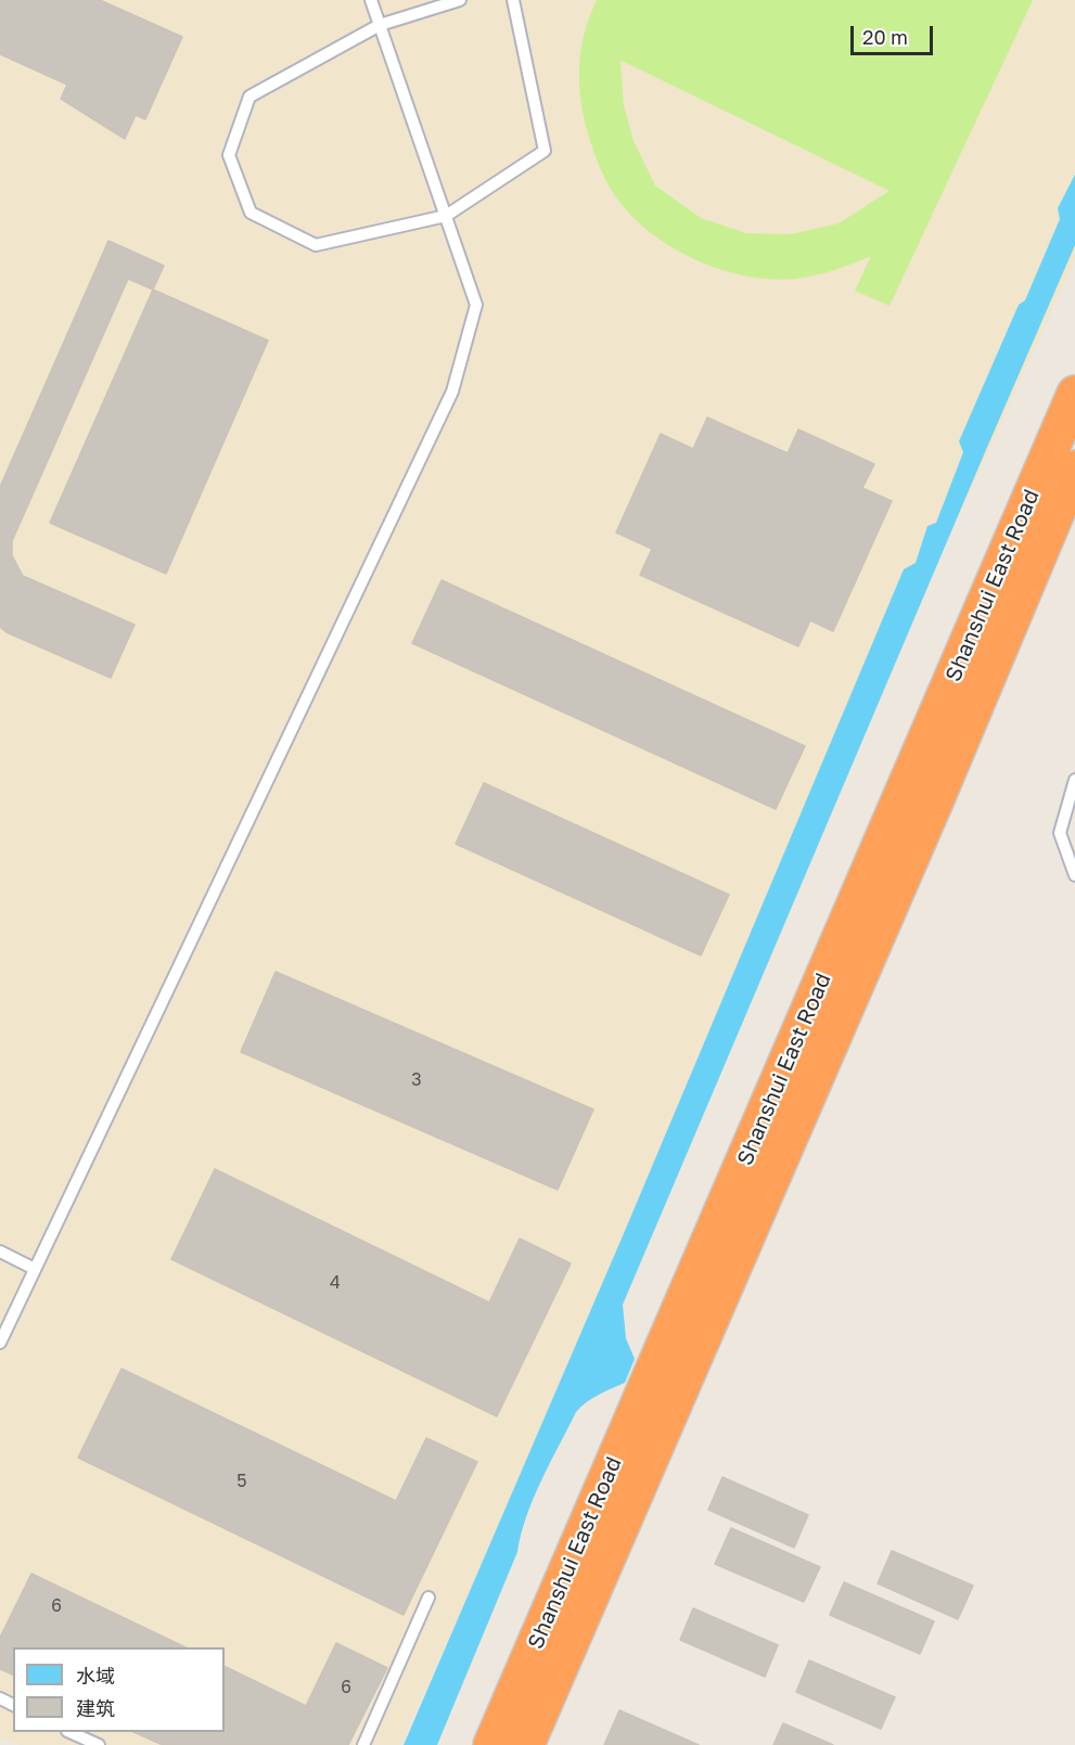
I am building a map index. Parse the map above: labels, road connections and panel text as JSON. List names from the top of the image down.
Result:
{
  "streets": {
    "highway": ["Shanshui East Road"]
  },
  "house_numbers": [
    "3",
    "4",
    "5",
    "6",
    "6"
  ],
  "legend": ["水域", "建筑"],
  "scale_bar": "20 m"
}
